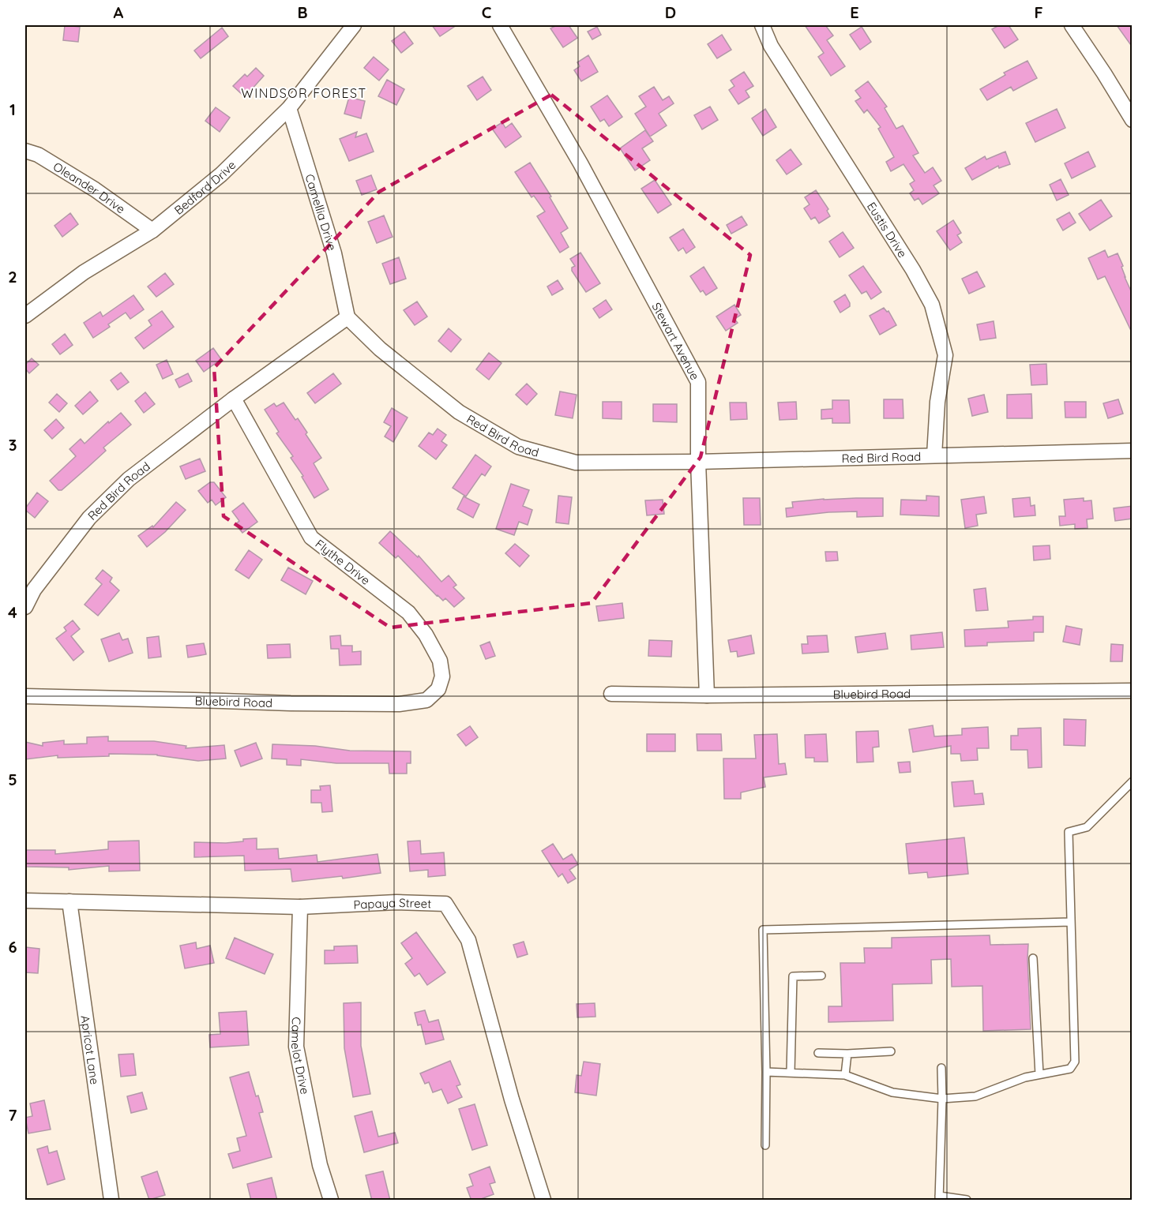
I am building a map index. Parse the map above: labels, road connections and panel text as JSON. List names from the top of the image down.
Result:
{
  "streets": {
    "street": [
      "Bedford Drive",
      "Oleander Drive",
      "Camellia Drive",
      "Eustis Drive",
      "Stewart Avenue",
      "Red Bird Road",
      "Flythe Drive",
      "Bluebird Road",
      "Papaya Street",
      "Apricot Lane",
      "Camelot Drive"
    ]
  },
  "crossings": [
    ["Bedford Drive", "Oleander Drive"],
    ["Bedford Drive", "Camellia Drive"],
    ["Camellia Drive", "Red Bird Road"],
    ["Eustis Drive", "Red Bird Road"],
    ["Stewart Avenue", "Red Bird Road"],
    ["Stewart Avenue", "Bluebird Road"],
    ["Red Bird Road", "Flythe Drive"],
    ["Flythe Drive", "Bluebird Road"],
    ["Papaya Street", "Apricot Lane"],
    ["Papaya Street", "Camelot Drive"]
  ],
  "districts": ["WINDSOR FOREST"],
  "grid": {
    "columns": [
      "A",
      "B",
      "C",
      "D",
      "E",
      "F"
    ],
    "rows": [
      "1",
      "2",
      "3",
      "4",
      "5",
      "6",
      "7"
    ]
  }
}
